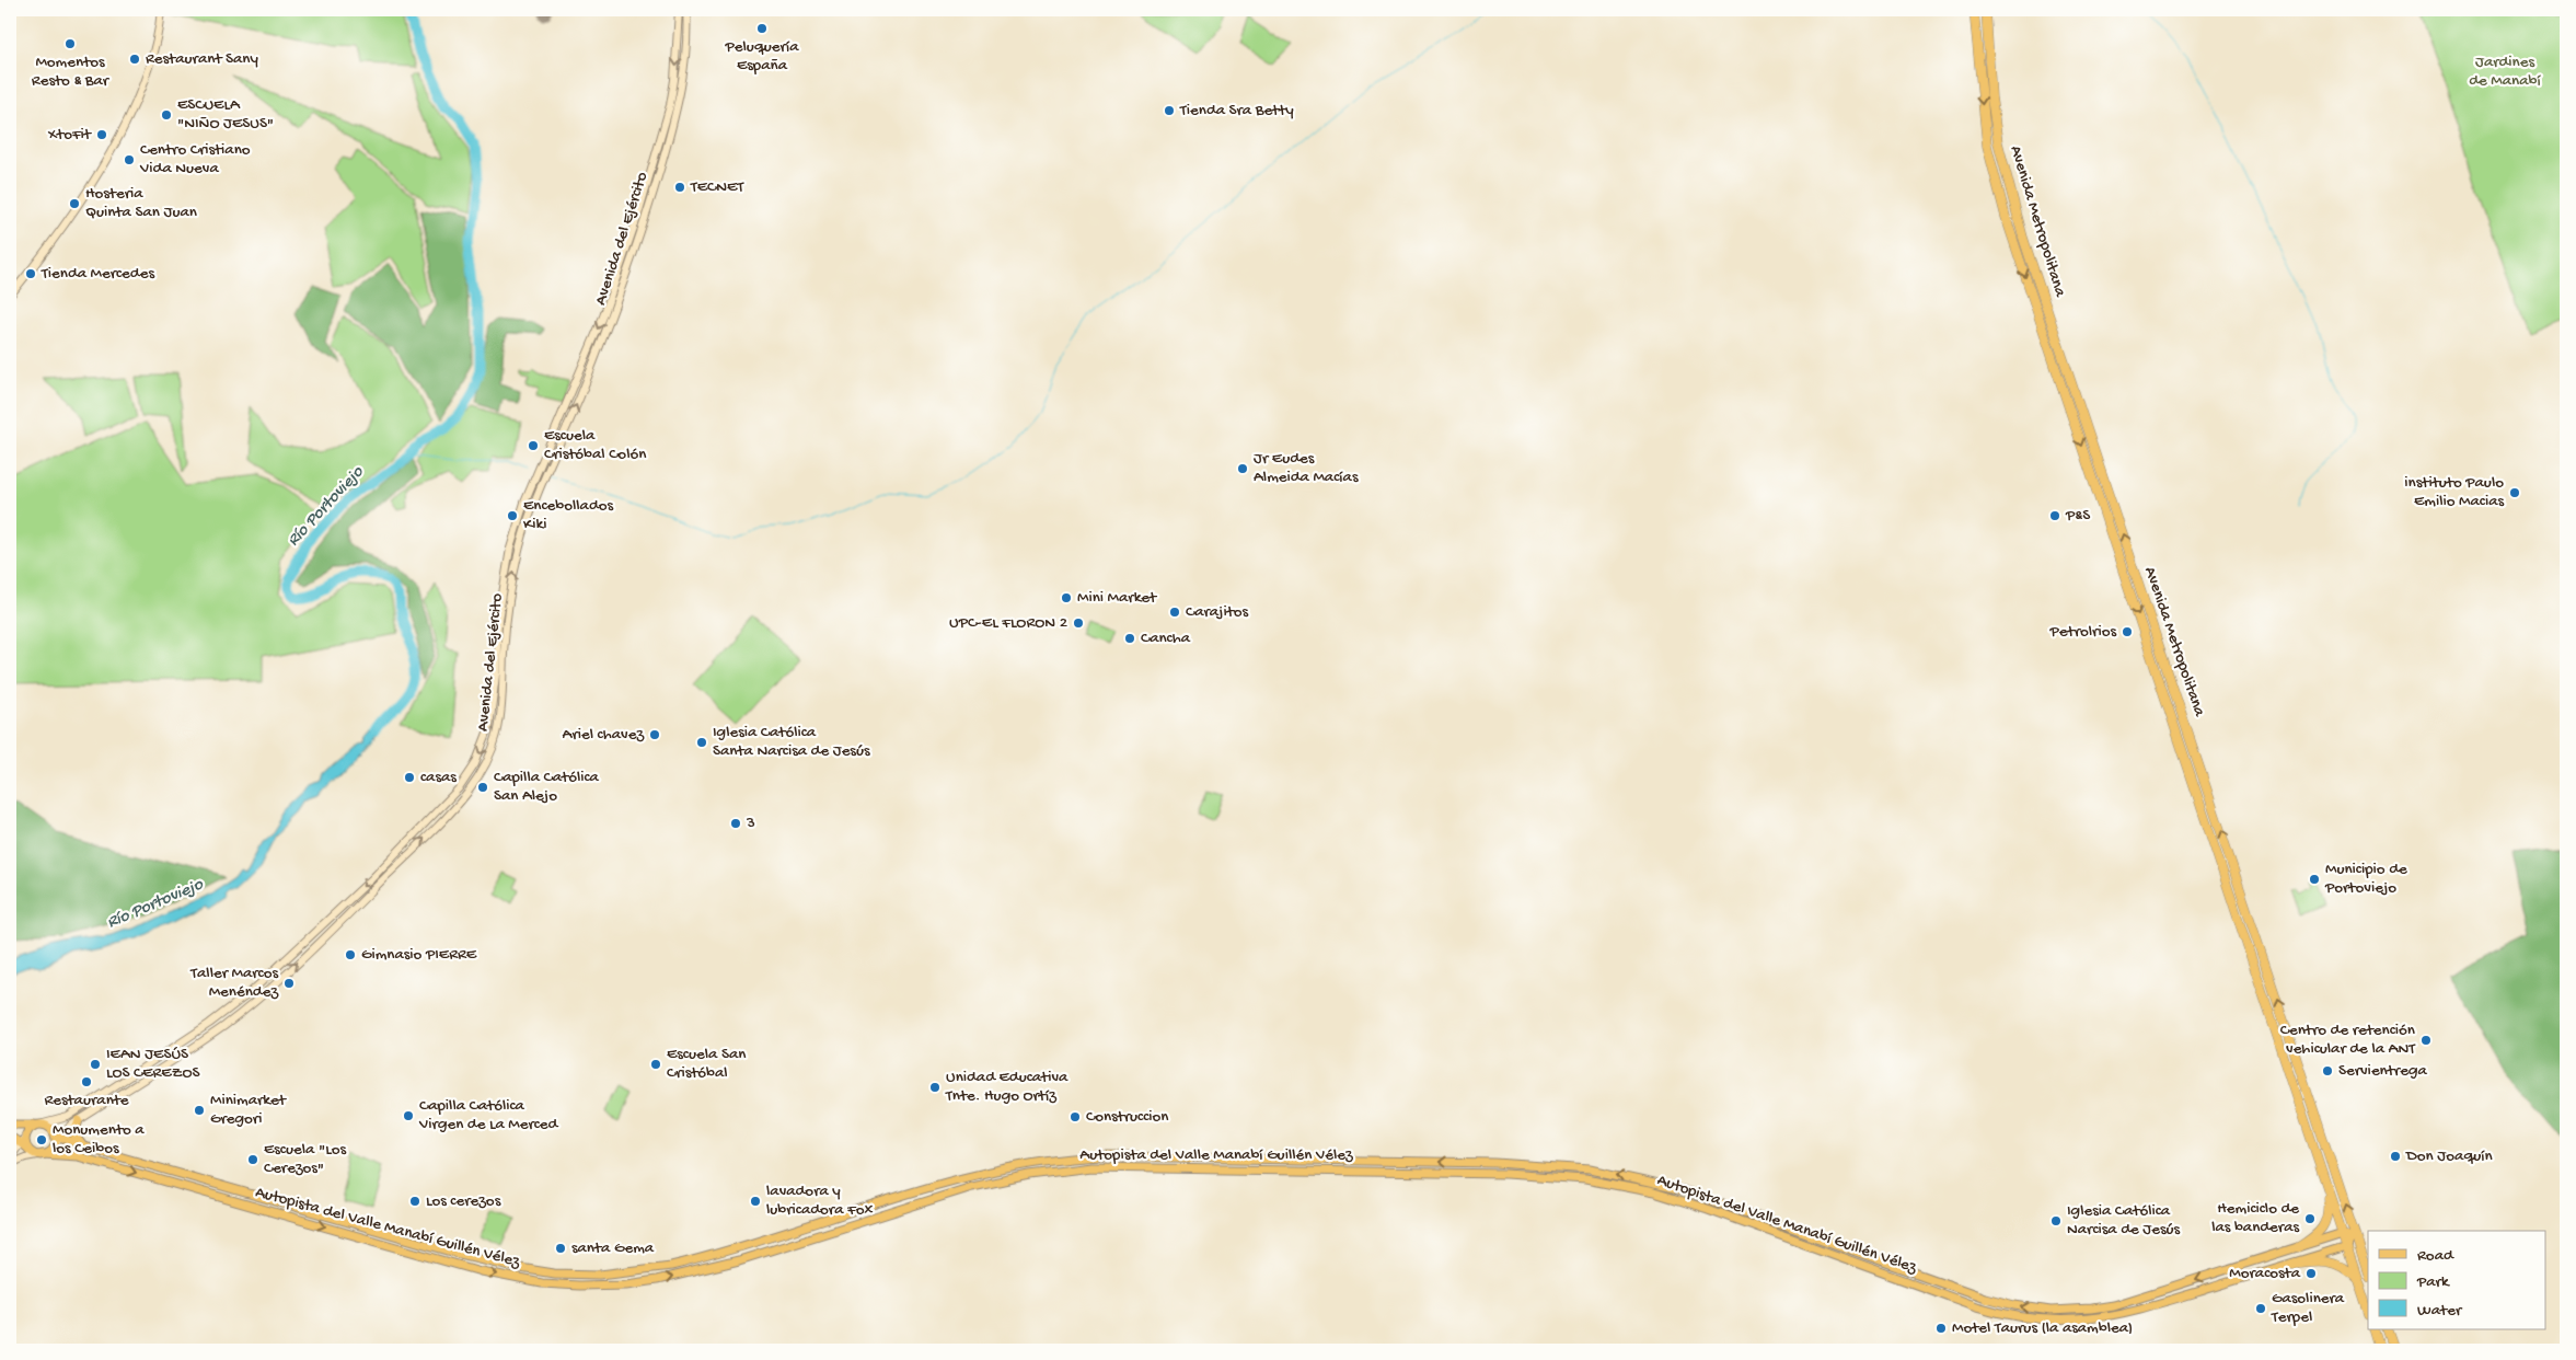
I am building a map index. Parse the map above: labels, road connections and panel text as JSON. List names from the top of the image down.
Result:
{
  "streets": {
    "highway": ["Avenida Metropolitana"],
    "main road": ["Avenida del Ejército", "Autopista del Valle Manabí Guillén Vélez"]
  },
  "crossings": [
    ["Avenida Metropolitana", "Autopista del Valle Manabí Guillén Vélez"],
    ["Avenida del Ejército", "Autopista del Valle Manabí Guillén Vélez"]
  ],
  "water": ["Río Portoviejo"],
  "parks": ["Jardines de Manabí"],
  "places": [
    "Peluquería España",
    "Momentos Resto & Bar",
    "Restaurant Sany",
    "Tienda Sra Betty",
    "ESCUELA \"NIÑO JESUS\"",
    "XtoFit",
    "Centro Cristiano Vida Nueva",
    "TECNET",
    "Hosteria Quinta San Juan",
    "Tienda Mercedes",
    "Escuela Cristóbal Colón",
    "Jr Eudes Almeida Macías",
    "instituto Paulo Emilio Macias",
    "Encebollados Kiki",
    "P&S",
    "Mini Market",
    "Carajitos",
    "UPC-EL FLORON 2",
    "Petrolrios",
    "Cancha",
    "Ariel chavez",
    "Iglesia Católica Santa Narcisa de Jesús",
    "casas",
    "Capilla Católica San Alejo",
    "3",
    "Municipio de Portoviejo",
    "Gimnasio PIERRE",
    "Taller Marcos Menéndez",
    "Centro de retención vehicular de la ANT",
    "IEAN JESÚS LOS CEREZOS",
    "Escuela San Cristóbal",
    "Servientrega",
    "Restaurante",
    "Unidad Educativa Tnte. Hugo Ortíz",
    "Minimarket Gregori",
    "Capilla Católica Virgen de La Merced",
    "Construccion",
    "Monumento a los Ceibos",
    "Don Joaquín",
    "Escuela \"Los Cerezos\"",
    "Los cerezos",
    "lavadora y lubricadora Fox",
    "Hemiciclo de las banderas",
    "Iglesia Católica Narcisa de Jesús",
    "santa Gema",
    "Moracosta",
    "Gasolinera Terpel",
    "Motel Taurus (la asamblea)"
  ],
  "legend": ["Road", "Park", "Water"]
}
